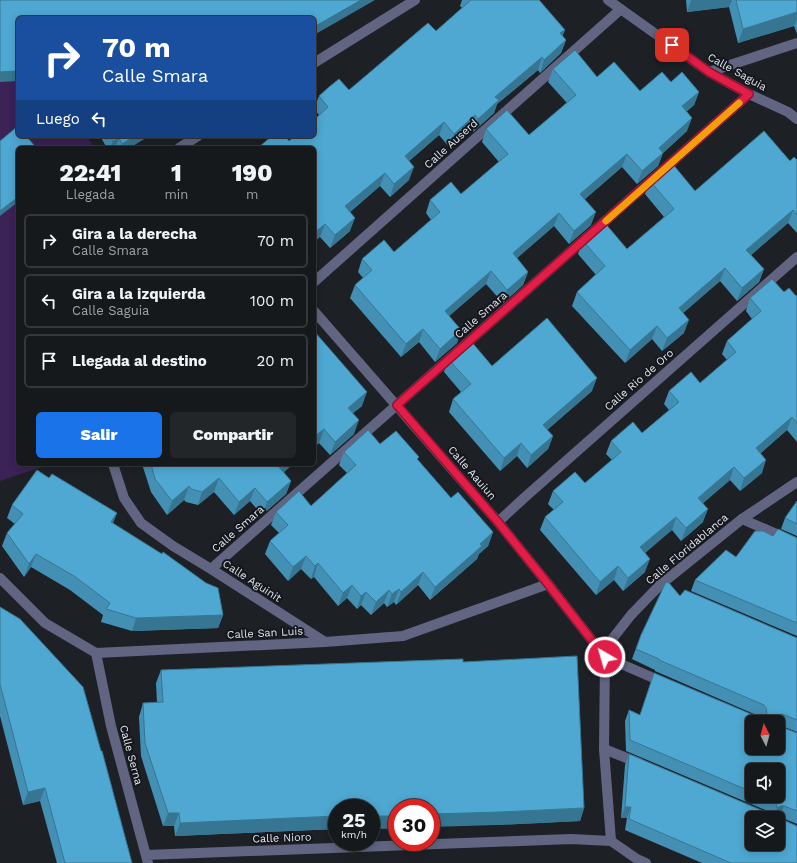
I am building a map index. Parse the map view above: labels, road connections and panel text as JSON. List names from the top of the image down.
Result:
{
  "streets": {
    "street": [
      "Calle Saguia",
      "Calle Auserd",
      "Calle Smara",
      "Calle Rio de Oro",
      "Calle Aauiun",
      "Calle Floridablanca",
      "Calle Aguinit",
      "Calle San Luis",
      "Calle Serna",
      "Calle Nioro"
    ]
  },
  "crossings": [
    ["Calle Saguia", "Calle Auserd"],
    ["Calle Saguia", "Calle Smara"],
    ["Calle Smara", "Calle Aauiun"],
    ["Calle Smara", "Calle Aguinit"],
    ["Calle Rio de Oro", "Calle Aauiun"],
    ["Calle Aauiun", "Calle Floridablanca"],
    ["Calle Aauiun", "Calle San Luis"],
    ["Calle Floridablanca", "Calle Nioro"],
    ["Calle Aguinit", "Calle San Luis"],
    ["Calle San Luis", "Calle Serna"],
    ["Calle Serna", "Calle Nioro"]
  ],
  "north": "top",
  "page": {
    "turn": ["70 m", "Calle Smara"],
    "then": "Luego",
    "eta": [
      "22:41",
      "Llegada",
      "1",
      "min",
      "190",
      "m"
    ],
    "list": [
      {
        "name": "Gira a la derecha",
        "note": "Calle Smara",
        "value": "70 m"
      },
      {
        "name": "Gira a la izquierda",
        "note": "Calle Saguia",
        "value": "100 m"
      },
      {
        "name": "Llegada al destino",
        "value": "20 m"
      }
    ],
    "buttons": ["Salir", "Compartir"],
    "speed": "25 km/h",
    "limit": "30"
  }
}
